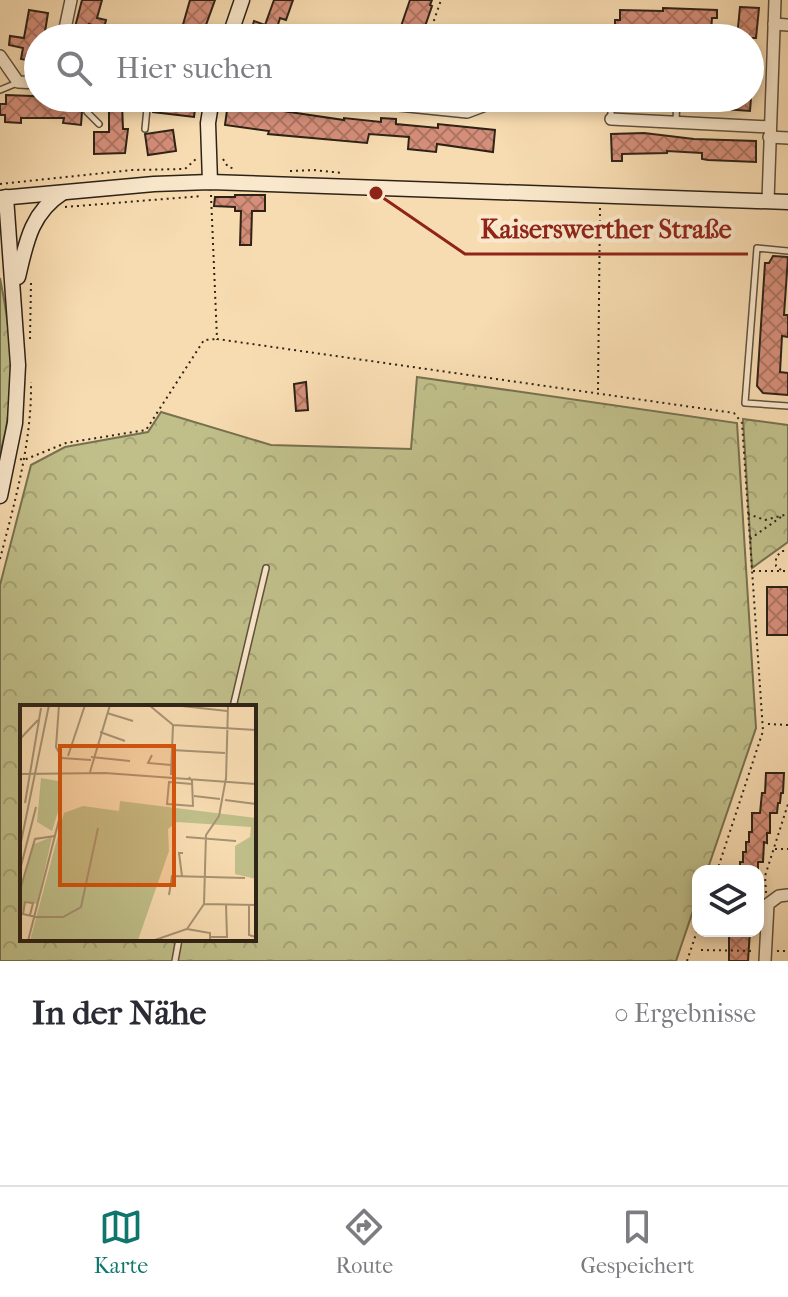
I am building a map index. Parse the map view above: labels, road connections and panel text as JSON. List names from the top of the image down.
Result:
{
  "places": ["Kaiserswerther Straße"],
  "page": {
    "search": "Hier suchen",
    "heading": ["In der Nähe", "0 Ergebnisse"],
    "nav": ["Karte", "Route", "Gespeichert"]
  }
}
